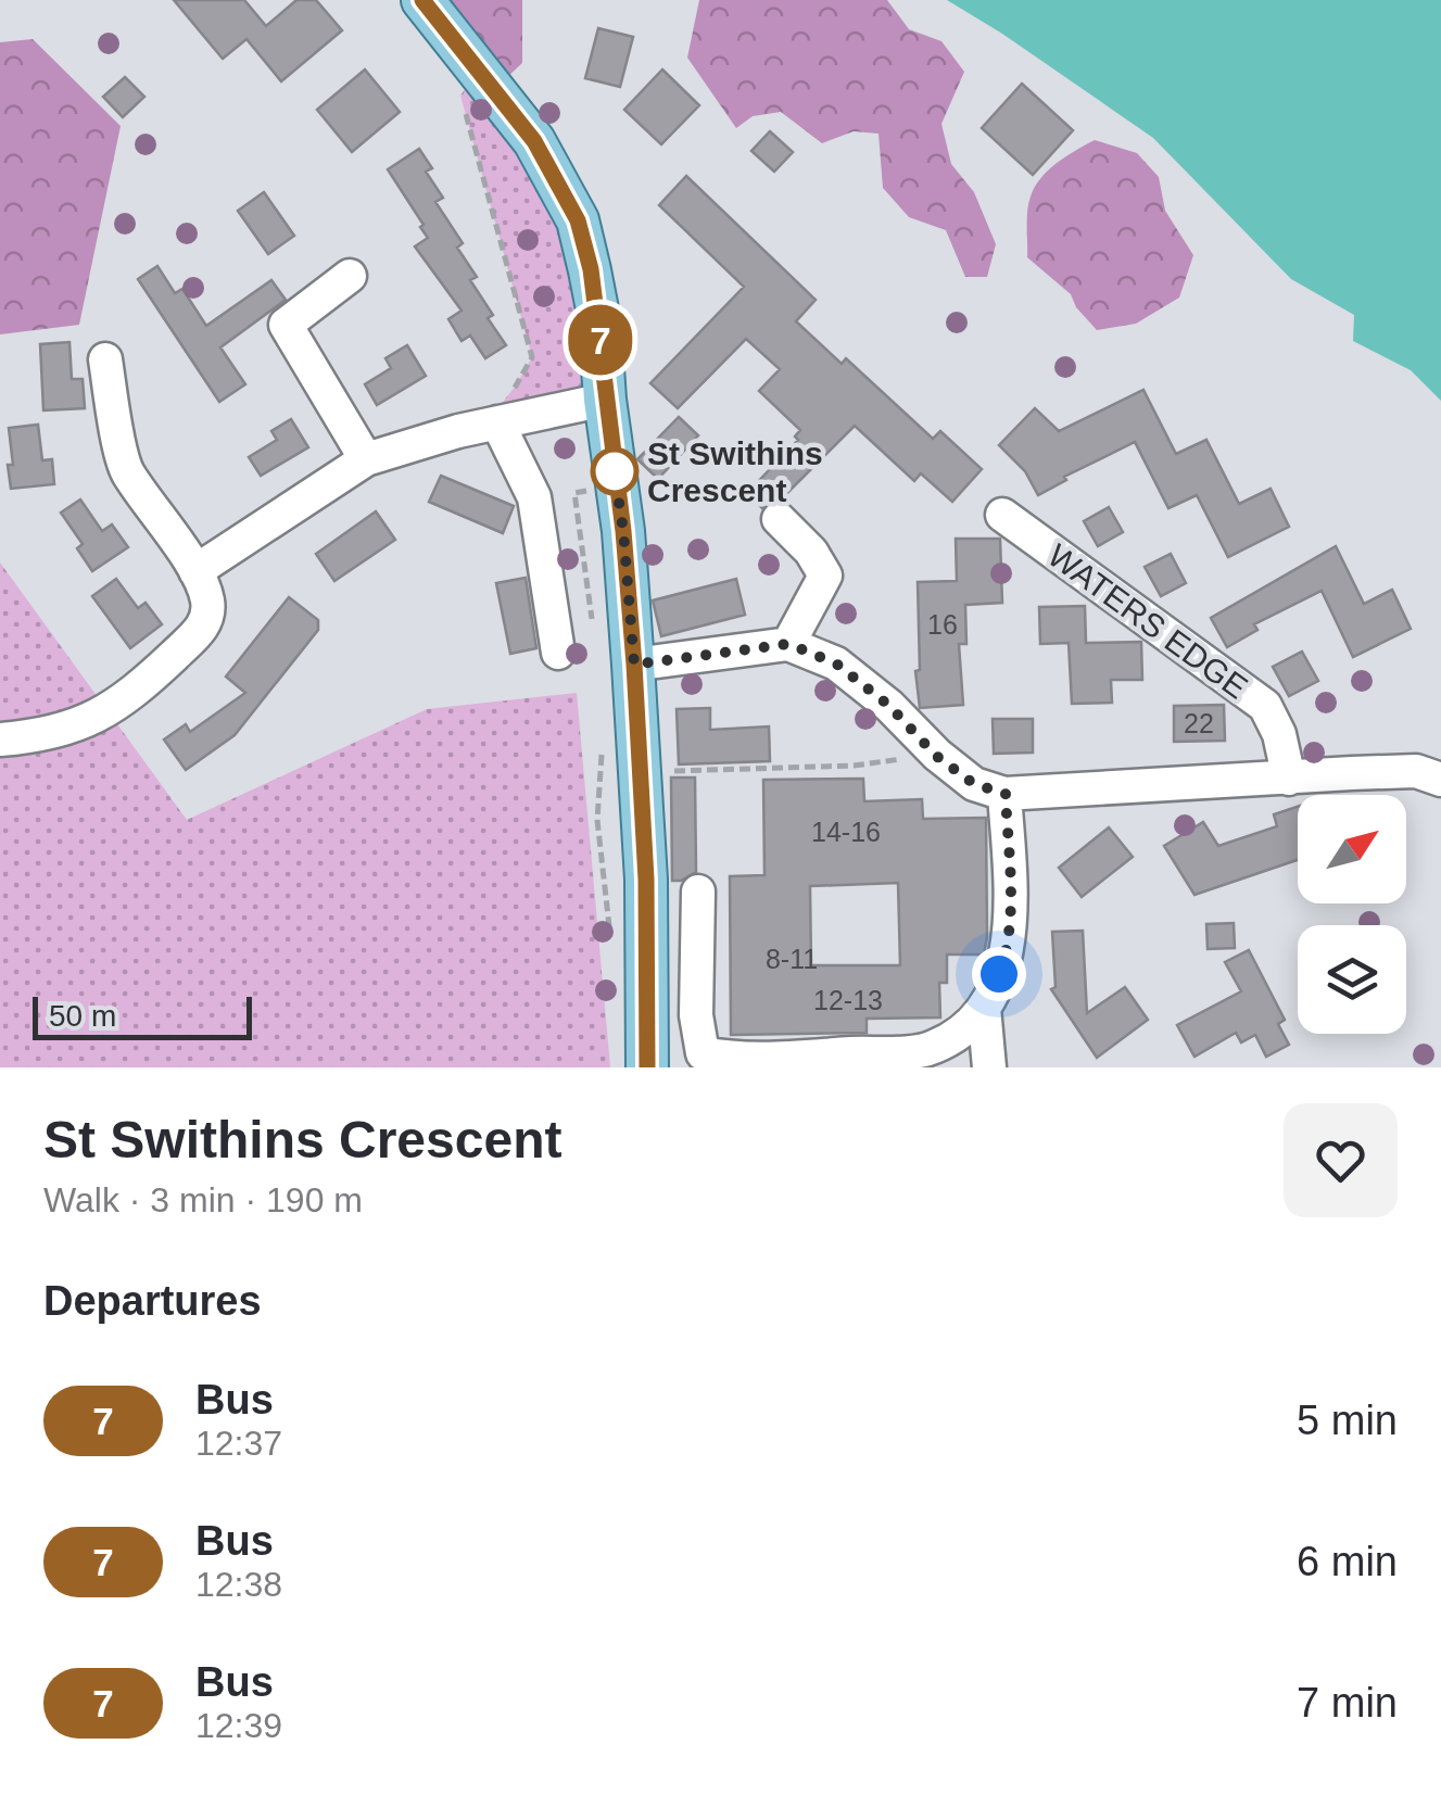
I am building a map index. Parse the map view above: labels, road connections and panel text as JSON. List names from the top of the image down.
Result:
{
  "streets": {
    "street": ["WATERS EDGE"]
  },
  "places": ["St Swithins Crescent"],
  "lines": ["bus line 7"],
  "house_numbers": [
    "16",
    "22",
    "14-16",
    "8-11",
    "12-13"
  ],
  "scale_bar": "50 m",
  "north": "top right",
  "page": {
    "on_map": "7",
    "scale": "50 m",
    "heading": [
      ["St Swithins Crescent", "Walk · 3 min · 190 m"],
      "Departures"
    ],
    "list": [
      {
        "mark": "7",
        "name": "Bus",
        "note": "12:37",
        "value": "5 min"
      },
      {
        "mark": "7",
        "name": "Bus",
        "note": "12:38",
        "value": "6 min"
      },
      {
        "mark": "7",
        "name": "Bus",
        "note": "12:39",
        "value": "7 min"
      }
    ]
  }
}
